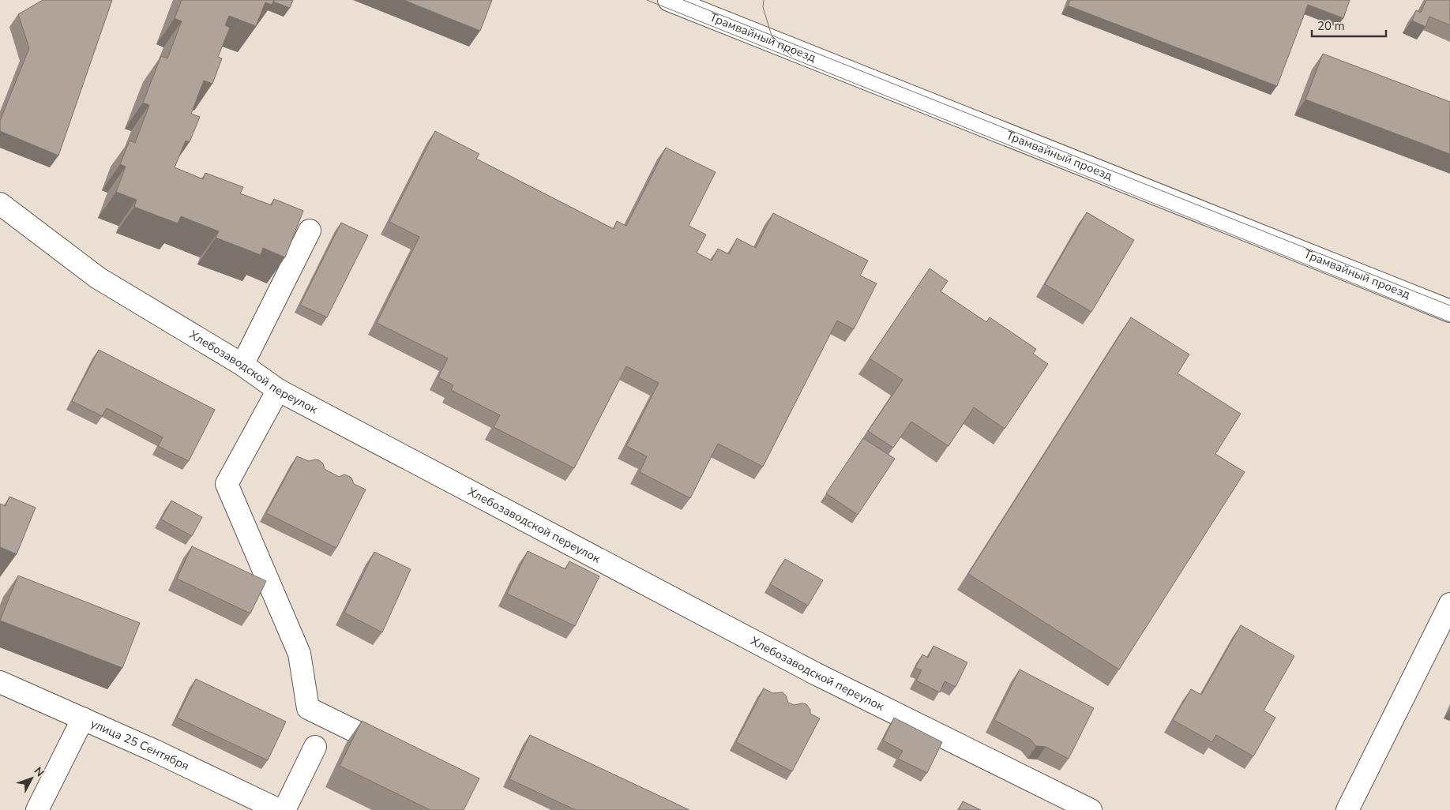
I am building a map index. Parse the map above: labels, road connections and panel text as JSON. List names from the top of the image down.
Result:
{
  "streets": {
    "street": ["Трамвайный проезд", "Хлебозаводской переулок", "улица 25 Сентября"]
  },
  "scale_bar": "20 m",
  "north": "top right"
}
